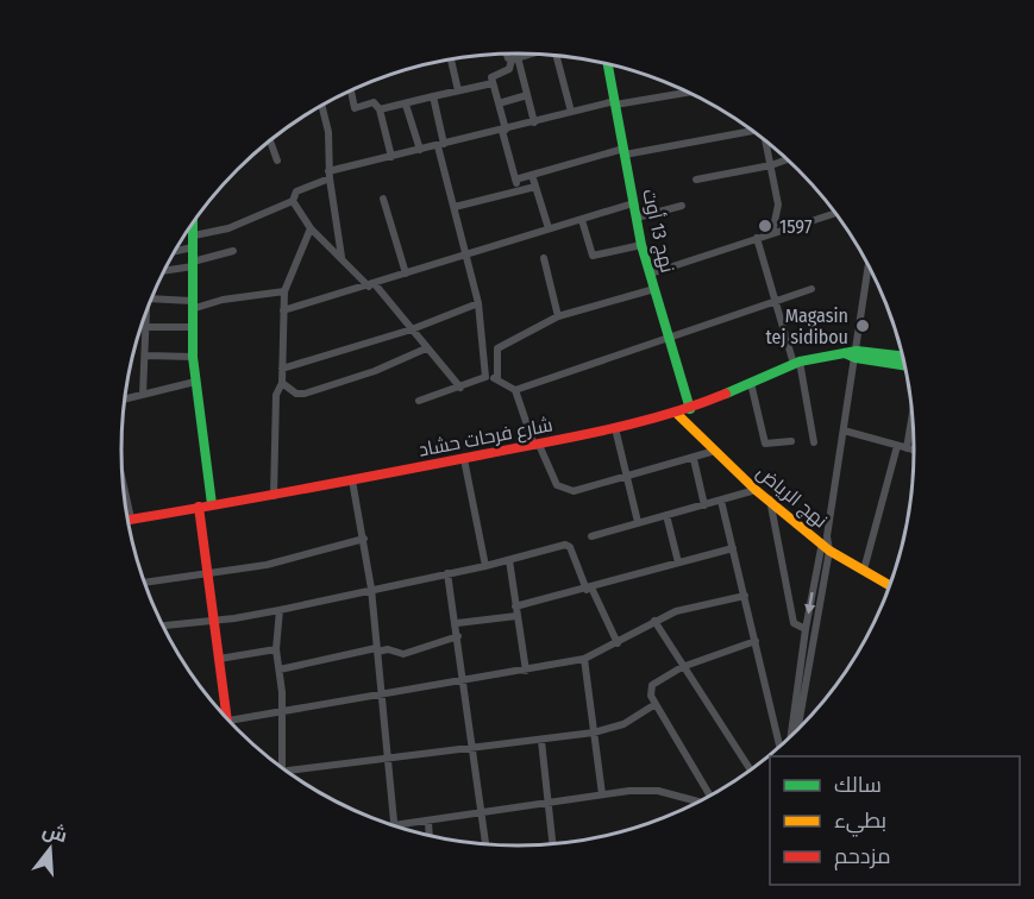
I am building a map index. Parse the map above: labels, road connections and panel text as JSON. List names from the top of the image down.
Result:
{
  "streets": {
    "street": ["نهج 13 أوت", "شارع فرحات حشاد", "نهج الرياض"]
  },
  "crossings": [
    ["نهج 13 أوت", "شارع فرحات حشاد"],
    ["شارع فرحات حشاد", "نهج الرياض"]
  ],
  "places": ["1597", "Magasin tej sidibou"],
  "legend": ["سالك", "بطيء", "مزدحم"],
  "north": "top"
}
